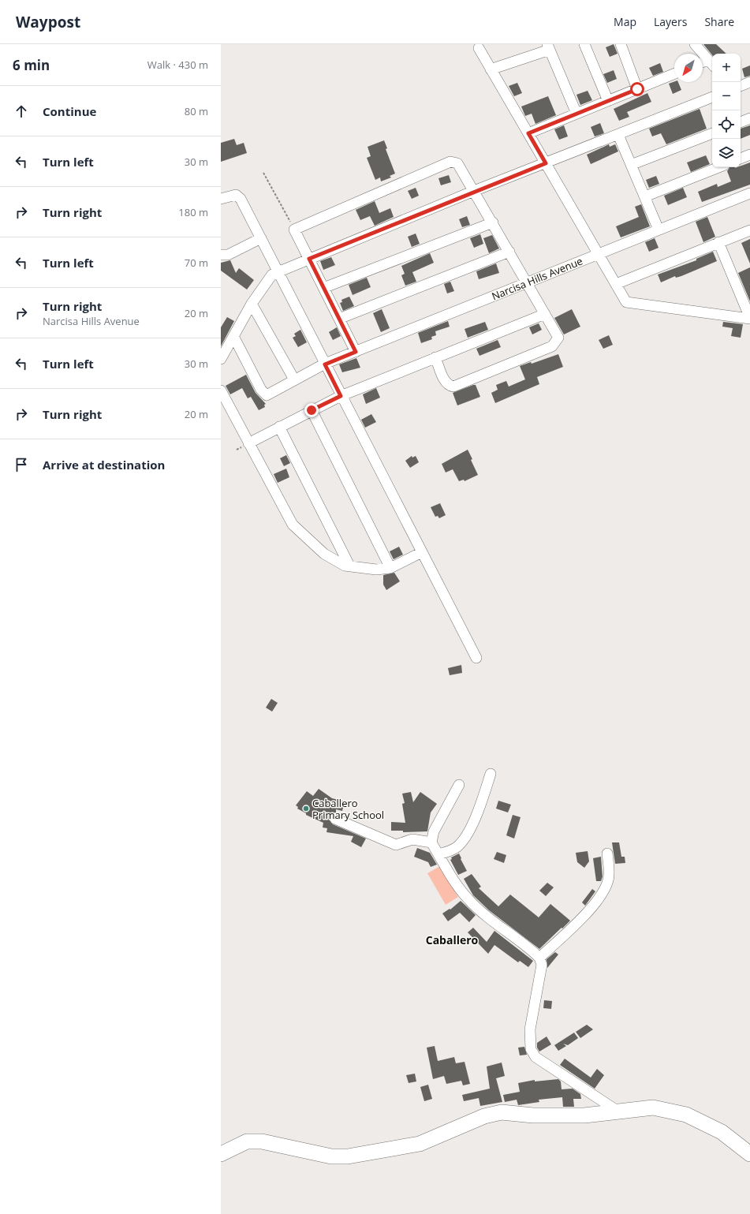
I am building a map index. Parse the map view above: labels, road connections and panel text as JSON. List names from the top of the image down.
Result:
{
  "streets": {
    "street": ["Narcisa Hills Avenue"]
  },
  "districts": ["Caballero"],
  "places": ["Caballero Primary School"],
  "north": "bottom left",
  "page": {
    "header": "Waypost",
    "nav": ["Map", "Layers", "Share"],
    "heading": ["6 min", "Walk · 430 m"],
    "map_buttons": ["+", "−"],
    "list": [
      ["Continue", "80 m"],
      ["Turn left", "30 m"],
      ["Turn right", "180 m"],
      ["Turn left", "70 m"],
      ["Turn right", "Narcisa Hills Avenue", "20 m"],
      ["Turn left", "30 m"],
      ["Turn right", "20 m"],
      "Arrive at destination"
    ]
  }
}
